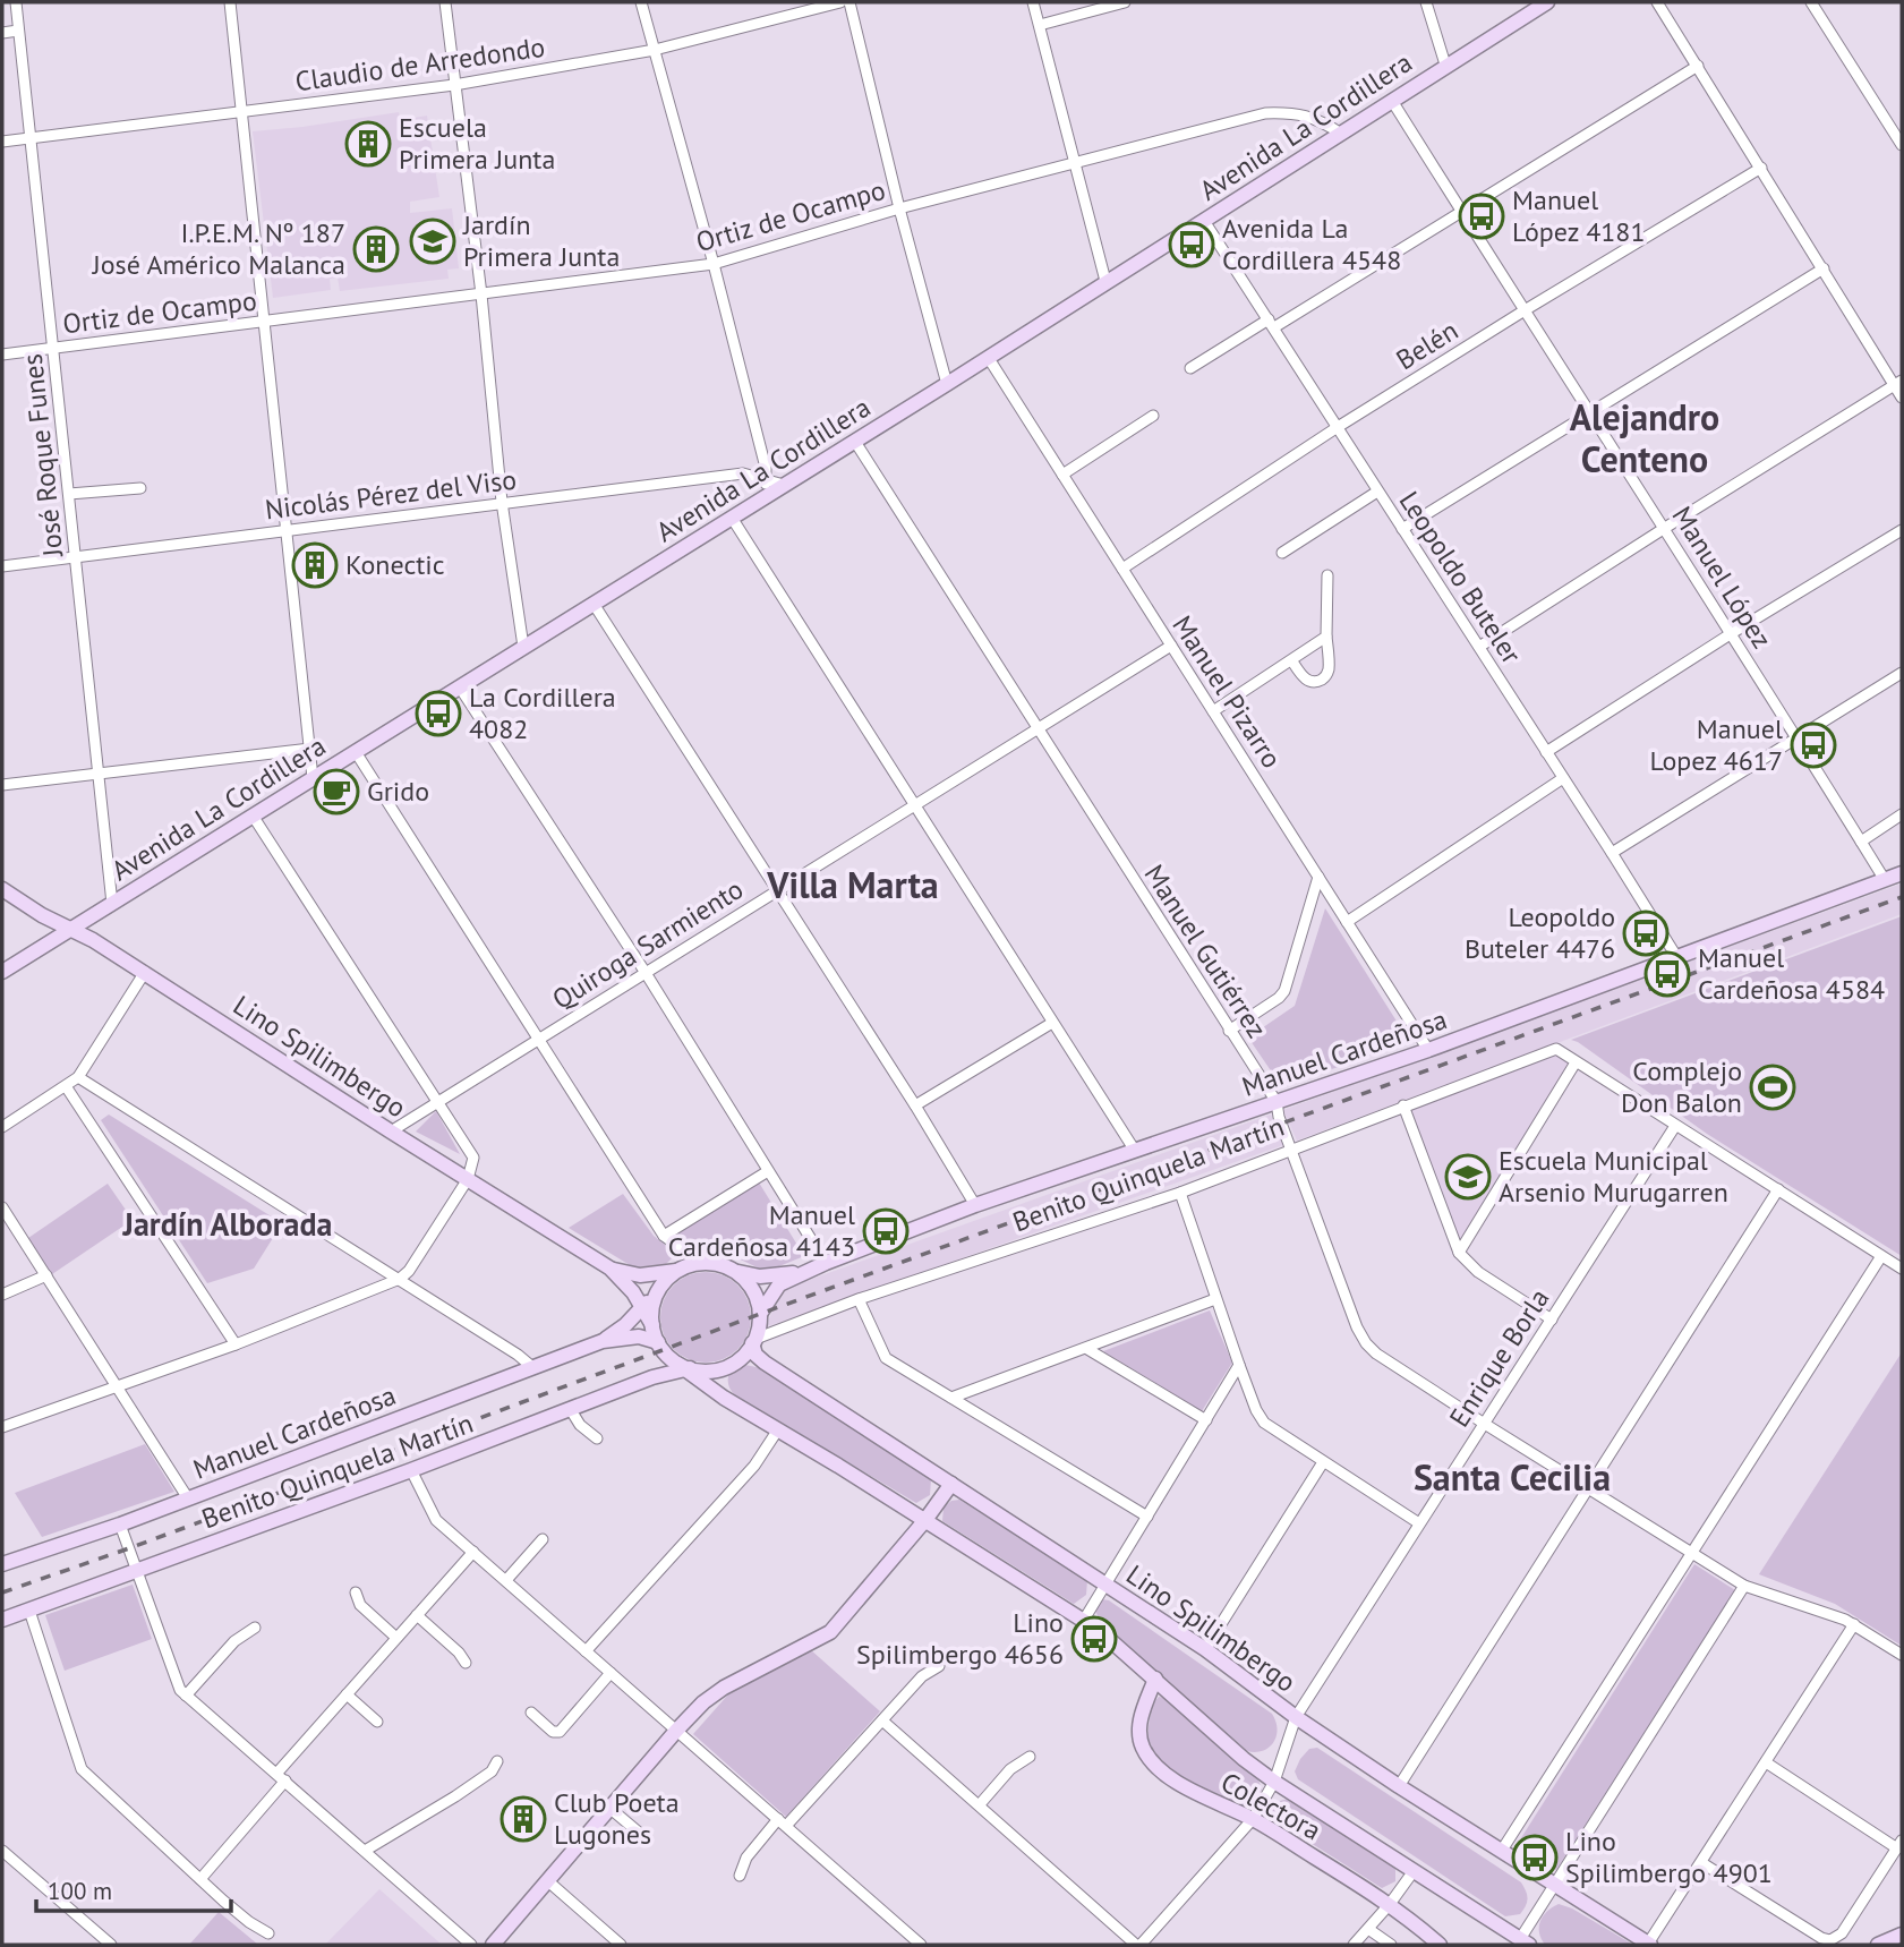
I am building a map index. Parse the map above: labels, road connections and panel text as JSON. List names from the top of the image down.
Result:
{
  "streets": {
    "main road": [
      "Avenida La Cordillera",
      "Manuel Cardeñosa",
      "Lino Spilimbergo",
      "Benito Quinquela Martín",
      "Colectora"
    ],
    "street": [
      "Claudio de Arredondo",
      "Ortiz de Ocampo",
      "Belén",
      "José Roque Funes",
      "Nicolás Pérez del Viso",
      "Leopoldo Buteler",
      "Manuel López",
      "Manuel Pizarro",
      "Quiroga Sarmiento",
      "Manuel Gutiérrez",
      "Enrique Borla"
    ]
  },
  "crossings": [
    ["Claudio de Arredondo", "José Roque Funes"],
    ["Avenida La Cordillera", "Ortiz de Ocampo"],
    ["Avenida La Cordillera", "José Roque Funes"],
    ["Avenida La Cordillera", "Nicolás Pérez del Viso"],
    ["Avenida La Cordillera", "Leopoldo Buteler"],
    ["Avenida La Cordillera", "Manuel López"],
    ["Avenida La Cordillera", "Manuel Pizarro"],
    ["Avenida La Cordillera", "Manuel Gutiérrez"],
    ["Avenida La Cordillera", "Lino Spilimbergo"],
    ["Ortiz de Ocampo", "José Roque Funes"],
    ["Belén", "Leopoldo Buteler"],
    ["Belén", "Manuel López"],
    ["Belén", "Manuel Pizarro"],
    ["José Roque Funes", "Nicolás Pérez del Viso"],
    ["Leopoldo Buteler", "Manuel Cardeñosa"],
    ["Manuel López", "Manuel Cardeñosa"],
    ["Manuel Pizarro", "Quiroga Sarmiento"],
    ["Manuel Pizarro", "Manuel Cardeñosa"],
    ["Quiroga Sarmiento", "Manuel Gutiérrez"],
    ["Quiroga Sarmiento", "Lino Spilimbergo"],
    ["Manuel Gutiérrez", "Manuel Cardeñosa"],
    ["Manuel Gutiérrez", "Benito Quinquela Martín"],
    ["Manuel Gutiérrez", "Enrique Borla"],
    ["Manuel Cardeñosa", "Lino Spilimbergo"],
    ["Manuel Cardeñosa", "Benito Quinquela Martín"],
    ["Lino Spilimbergo", "Benito Quinquela Martín"],
    ["Lino Spilimbergo", "Enrique Borla"],
    ["Lino Spilimbergo", "Colectora"],
    ["Enrique Borla", "Colectora"]
  ],
  "districts": [
    "Alejandro Centeno",
    "Villa Marta",
    "Jardín Alborada",
    "Santa Cecilia"
  ],
  "places": {
    "building": [
      "Escuela Primera Junta",
      "I.P.E.M. Nº 187 José Américo Malanca",
      "Konectic",
      "Club Poeta Lugones"
    ],
    "bus stop": [
      "Manuel López 4181",
      "Avenida La Cordillera 4548",
      "La Cordillera 4082",
      "Manuel Lopez 4617",
      "Leopoldo Buteler 4476",
      "Manuel Cardeñosa 4584",
      "Manuel Cardeñosa 4143",
      "Lino Spilimbergo 4656",
      "Lino Spilimbergo 4901"
    ],
    "school or university": ["Jardín Primera Junta", "Escuela Municipal Arsenio Murugarren"],
    "cafe": ["Grido"],
    "sports": ["Complejo Don Balon"]
  },
  "scale_bar": "100 m"
}
